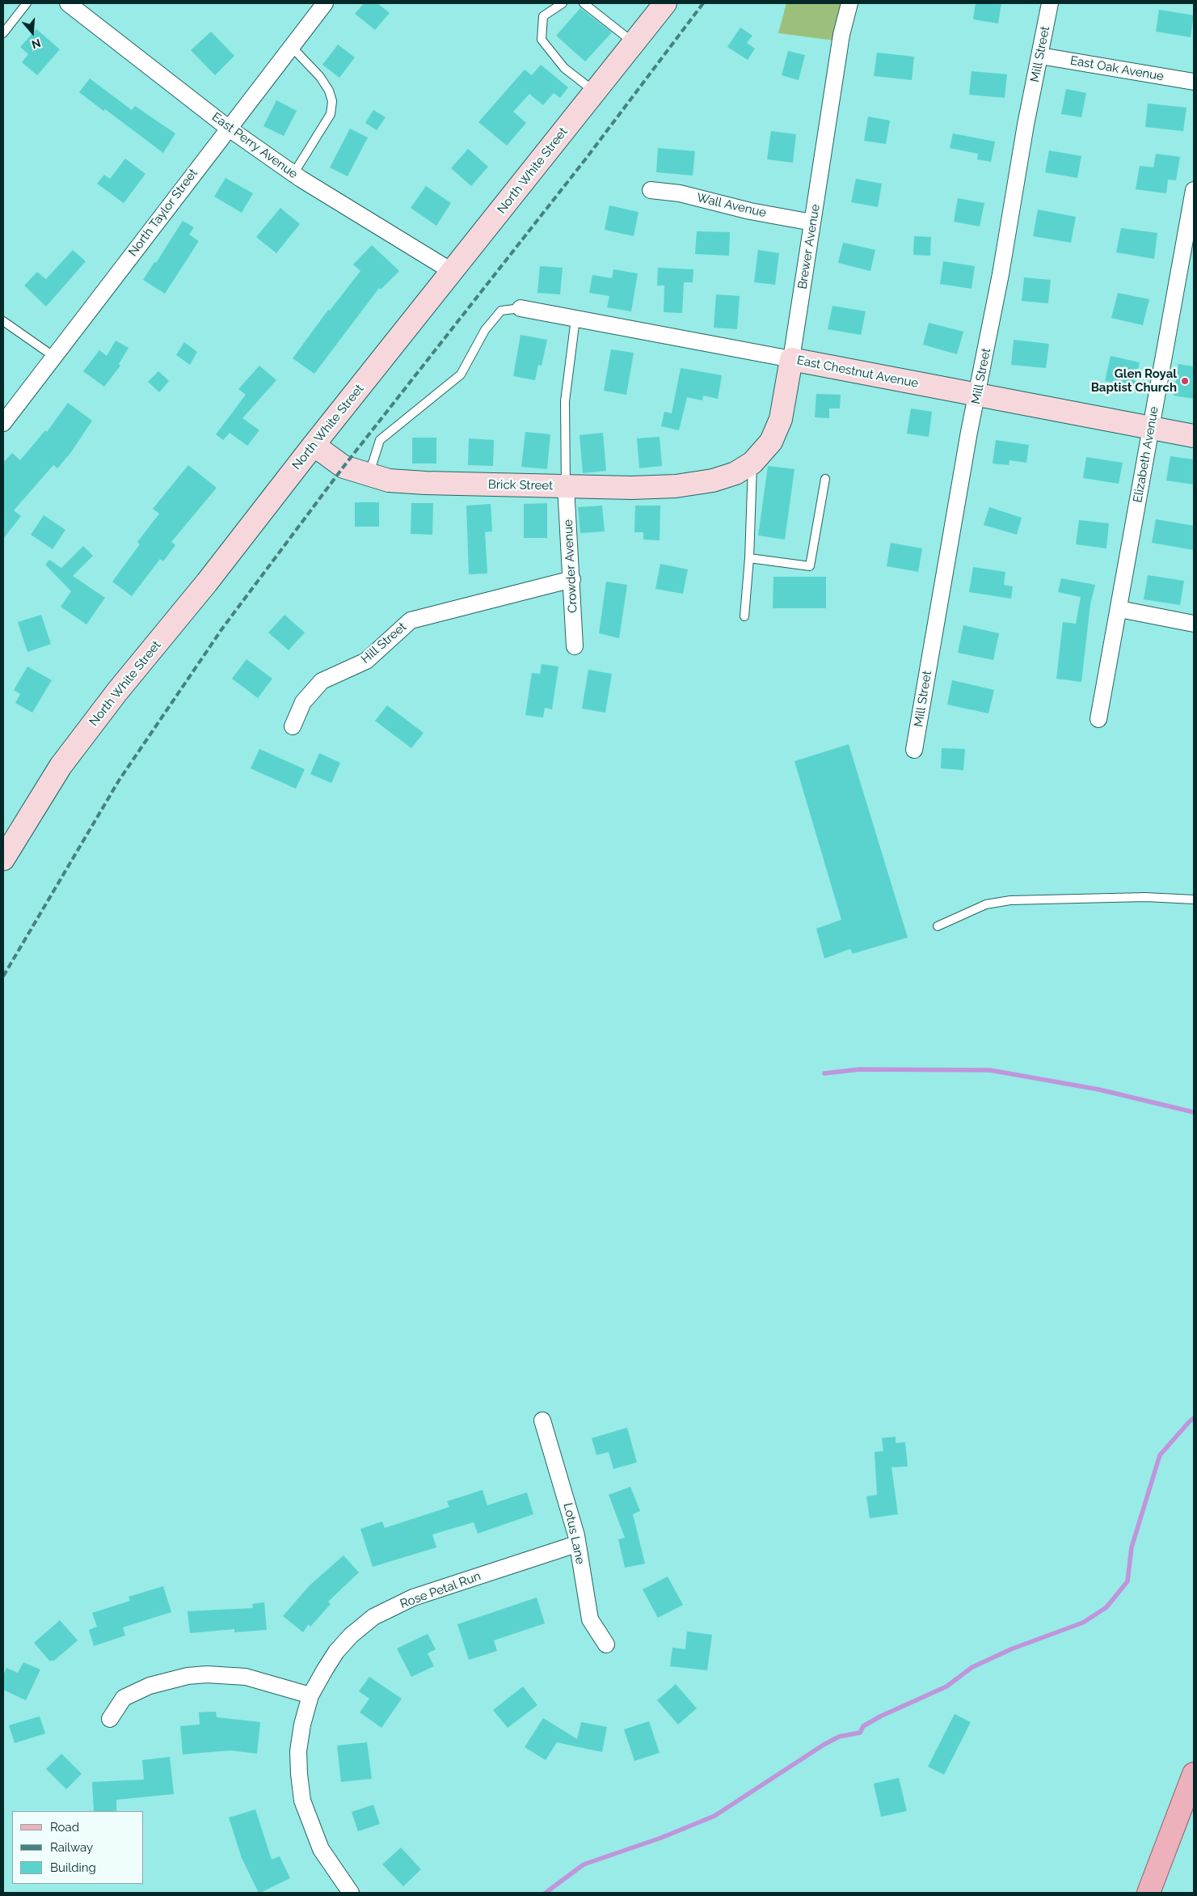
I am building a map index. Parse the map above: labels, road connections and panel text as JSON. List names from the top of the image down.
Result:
{
  "streets": {
    "main road": [
      "North White Street",
      "Brewer Avenue",
      "East Chestnut Avenue",
      "Brick Street"
    ],
    "street": [
      "Mill Street",
      "East Oak Avenue",
      "East Perry Avenue",
      "Wall Avenue",
      "North Taylor Street",
      "Elizabeth Avenue",
      "Crowder Avenue",
      "Hill Street",
      "Lotus Lane",
      "Rose Petal Run"
    ]
  },
  "crossings": [
    ["Mill Street", "East Oak Avenue"],
    ["Mill Street", "East Chestnut Avenue"],
    ["East Perry Avenue", "North White Street"],
    ["East Perry Avenue", "North Taylor Street"],
    ["North White Street", "Brick Street"],
    ["Wall Avenue", "Brewer Avenue"],
    ["Brewer Avenue", "East Chestnut Avenue"],
    ["Brewer Avenue", "Brick Street"],
    ["East Chestnut Avenue", "Elizabeth Avenue"],
    ["Brick Street", "Crowder Avenue"],
    ["Crowder Avenue", "Hill Street"],
    ["Lotus Lane", "Rose Petal Run"]
  ],
  "places": ["Glen Royal Baptist Church"],
  "legend": ["Road", "Railway", "Building"],
  "north": "bottom"
}
